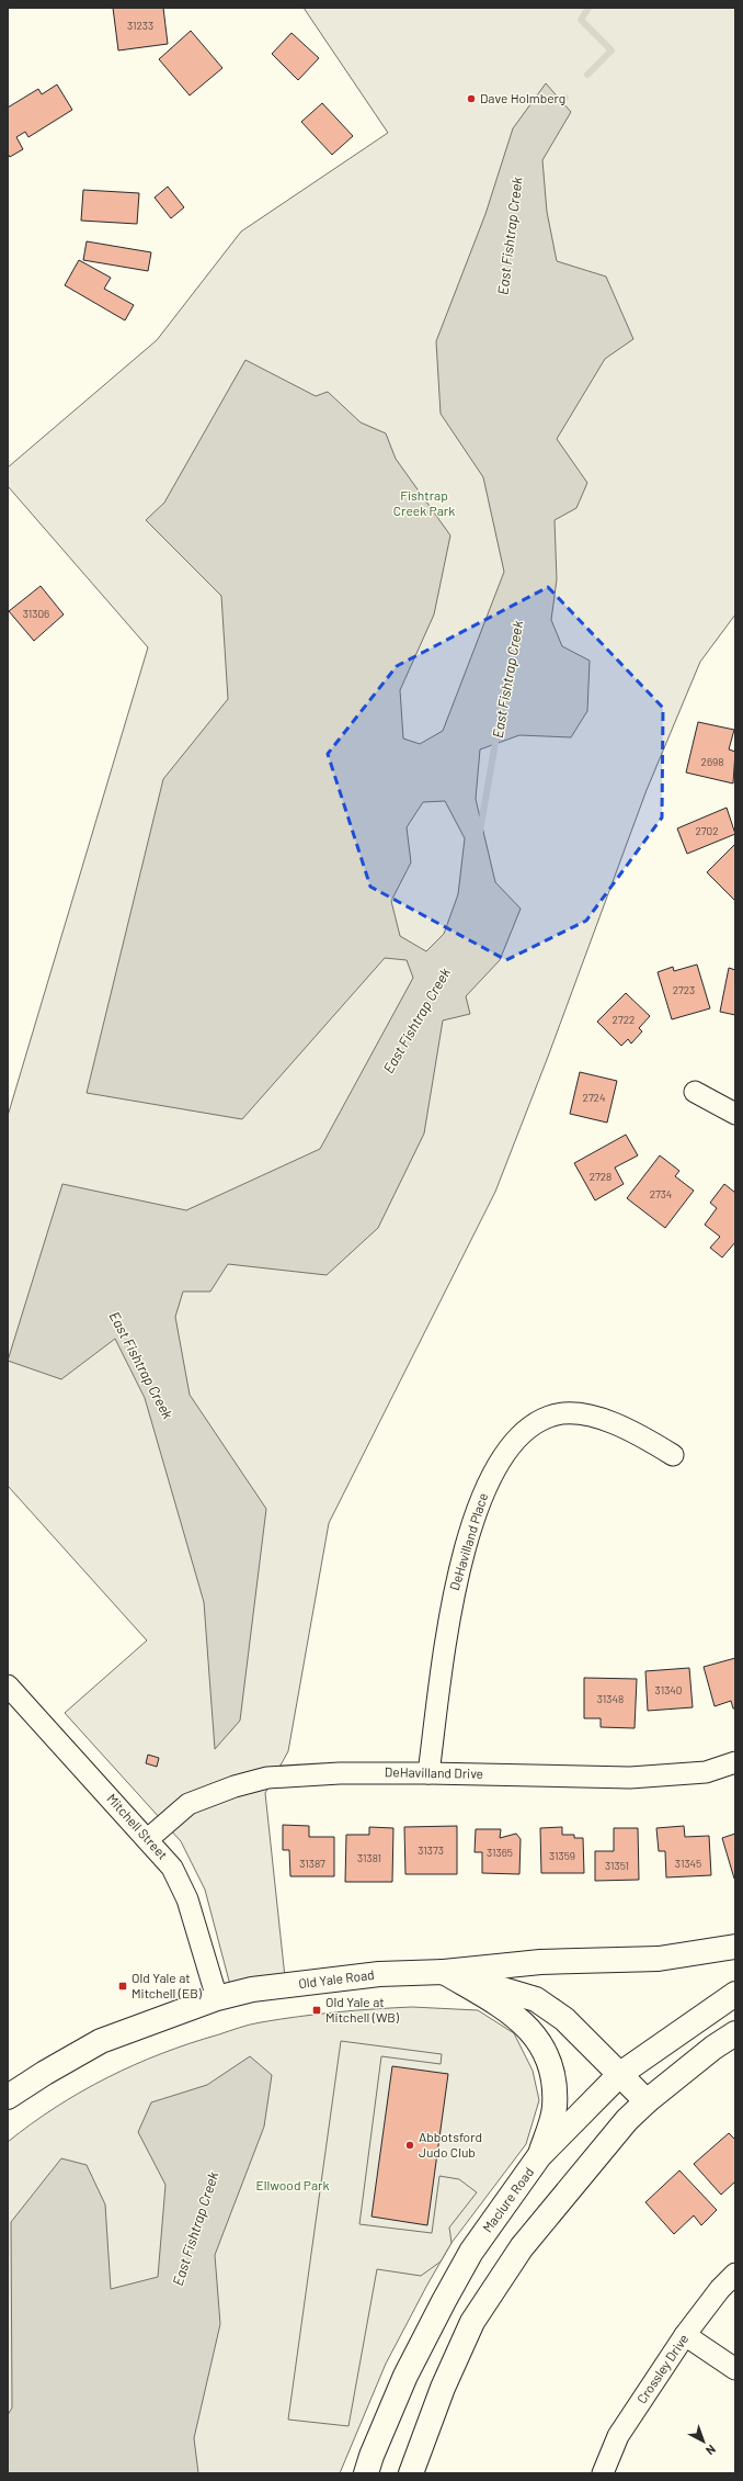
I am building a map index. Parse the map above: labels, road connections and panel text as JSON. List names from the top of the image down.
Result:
{
  "streets": {
    "main road": ["Old Yale Road", "Maclure Road"],
    "street": [
      "DeHavilland Place",
      "DeHavilland Drive",
      "Mitchell Street",
      "Crossley Drive"
    ]
  },
  "crossings": [
    ["DeHavilland Place", "DeHavilland Drive"],
    ["DeHavilland Drive", "Mitchell Street"],
    ["Mitchell Street", "Old Yale Road"],
    ["Old Yale Road", "Maclure Road"]
  ],
  "water": ["East Fishtrap Creek"],
  "parks": ["Fishtrap Creek Park", "Ellwood Park"],
  "places": {
    "other": ["Dave Holmberg", "Abbotsford Judo Club"],
    "transit": ["Old Yale at Mitchell (EB)", "Old Yale at Mitchell (WB)"]
  },
  "house_numbers": [
    "31233",
    "31306",
    "2698",
    "2702",
    "2723",
    "2722",
    "2724",
    "2728",
    "2734",
    "31340",
    "31348",
    "31373",
    "31365",
    "31359",
    "31381",
    "31387",
    "31345",
    "31351"
  ],
  "north": "bottom right"
}
